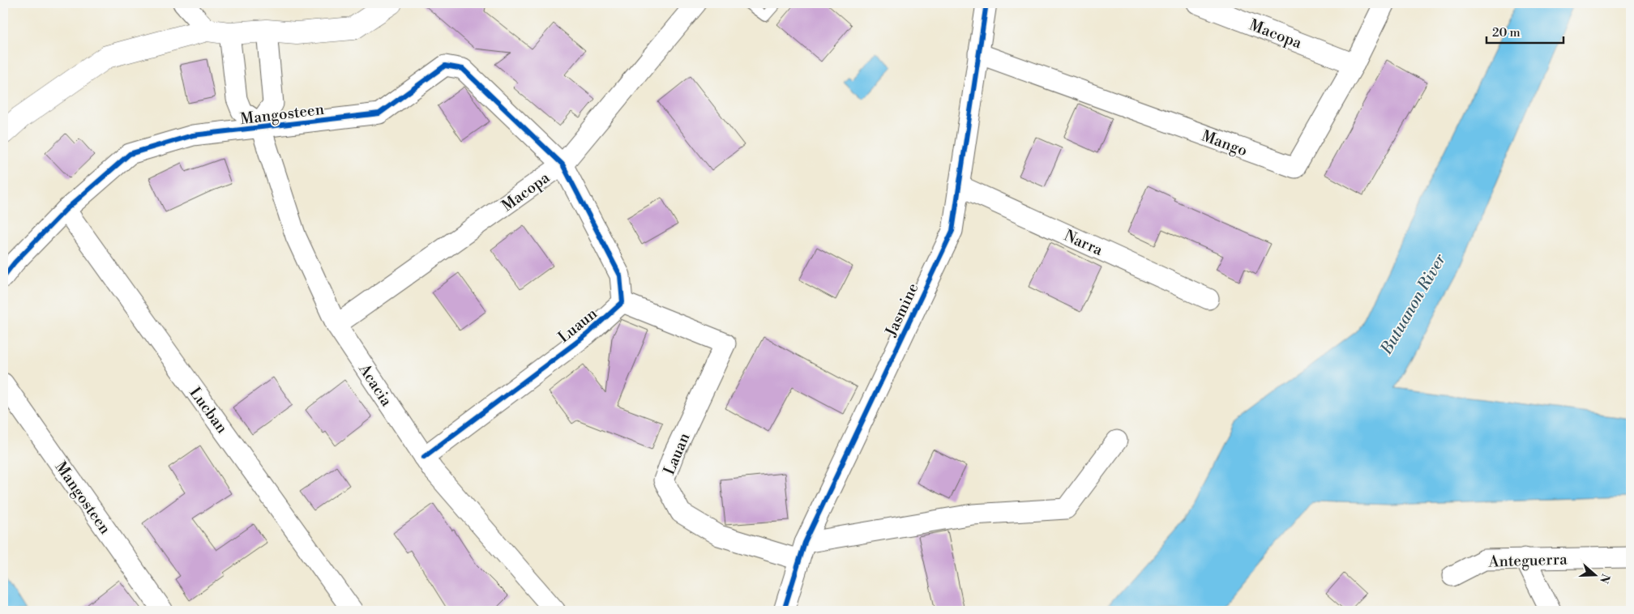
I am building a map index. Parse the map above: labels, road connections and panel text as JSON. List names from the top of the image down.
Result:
{
  "streets": {
    "street": [
      "Macopa",
      "Mangosteen",
      "Mango",
      "Narra",
      "Jasmine",
      "Luaun",
      "Acacia",
      "Lucban",
      "Lauan",
      "Anteguerra"
    ]
  },
  "crossings": [
    ["Macopa", "Mangosteen"],
    ["Macopa", "Mango"],
    ["Macopa", "Acacia"],
    ["Mangosteen", "Acacia"],
    ["Mangosteen", "Lucban"],
    ["Mango", "Jasmine"],
    ["Narra", "Jasmine"],
    ["Jasmine", "Lauan"],
    ["Luaun", "Acacia"],
    ["Luaun", "Lauan"]
  ],
  "water": ["Butuanon River"],
  "scale_bar": "20 m",
  "north": "right"
}
